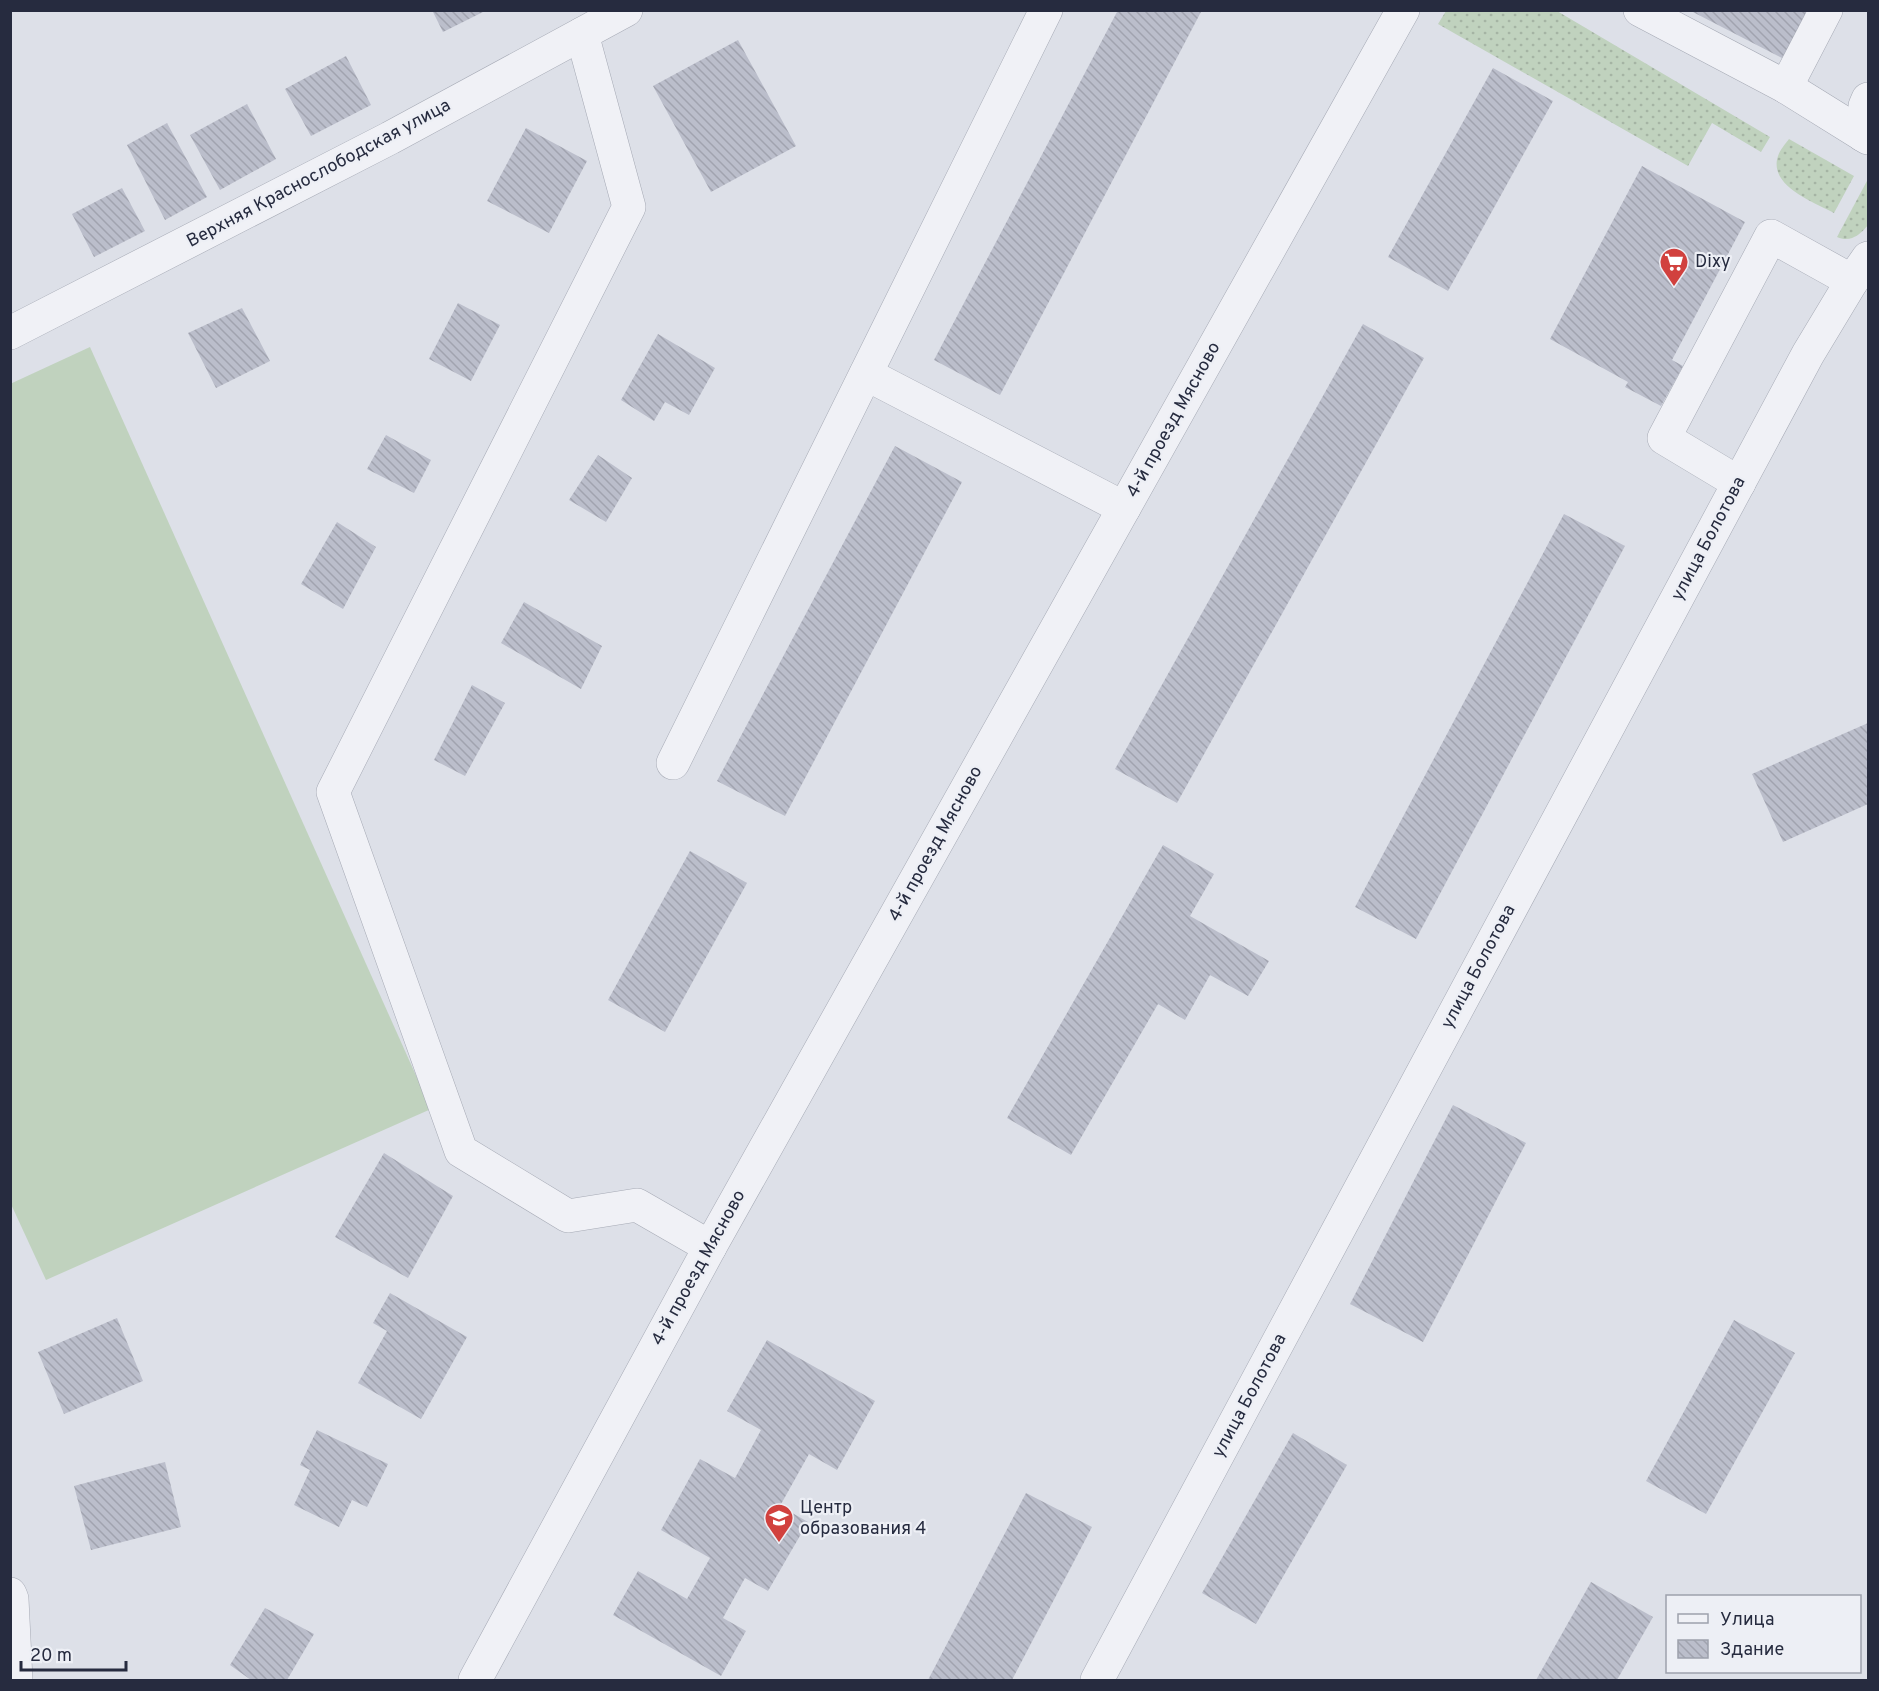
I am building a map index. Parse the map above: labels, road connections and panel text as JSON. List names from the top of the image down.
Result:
{
  "streets": {
    "street": ["Верхняя Краснослободская улица", "4-й проезд Мясново", "улица Болотова"]
  },
  "places": {
    "supermarket": ["Dixy"],
    "school or university": ["Центр образования 4"]
  },
  "legend": ["Улица", "Здание"],
  "scale_bar": "20 m"
}
